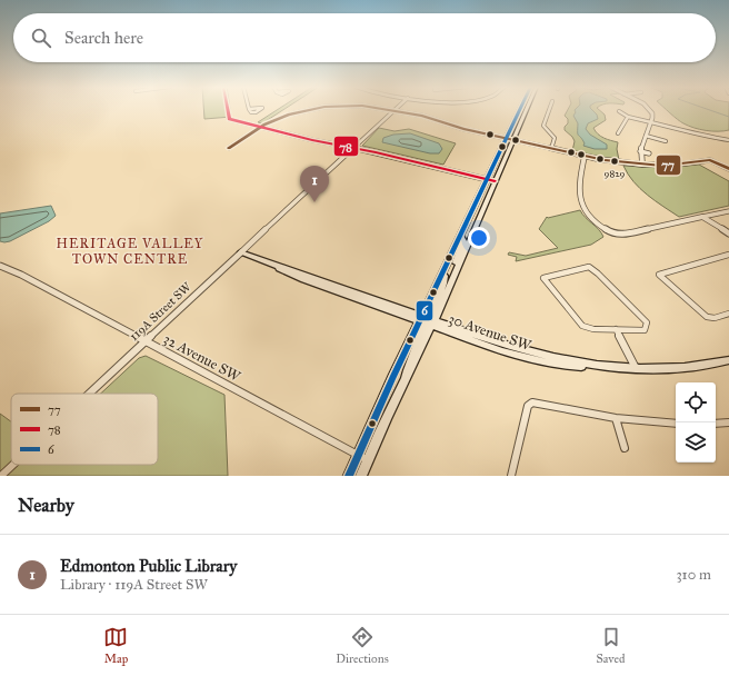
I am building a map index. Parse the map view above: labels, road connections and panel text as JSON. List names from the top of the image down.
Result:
{
  "streets": {
    "main road": ["30 Avenue SW"],
    "street": ["119A Street SW", "32 Avenue SW"]
  },
  "crossings": [
    ["119A Street SW", "30 Avenue SW"],
    ["119A Street SW", "32 Avenue SW"]
  ],
  "districts": ["HERITAGE VALLEY TOWN CENTRE"],
  "places": ["9829"],
  "lines": ["transit line 77", "transit line 78", "transit line 6"],
  "legend": ["77", "78", "6"],
  "page": {
    "search": "Search here",
    "pins": "1",
    "heading": "Nearby",
    "list": [
      {
        "mark": "1",
        "name": "Edmonton Public Library",
        "note": "Library · 119A Street SW",
        "value": "310 m"
      }
    ],
    "nav": ["Map", "Directions", "Saved"]
  }
}
